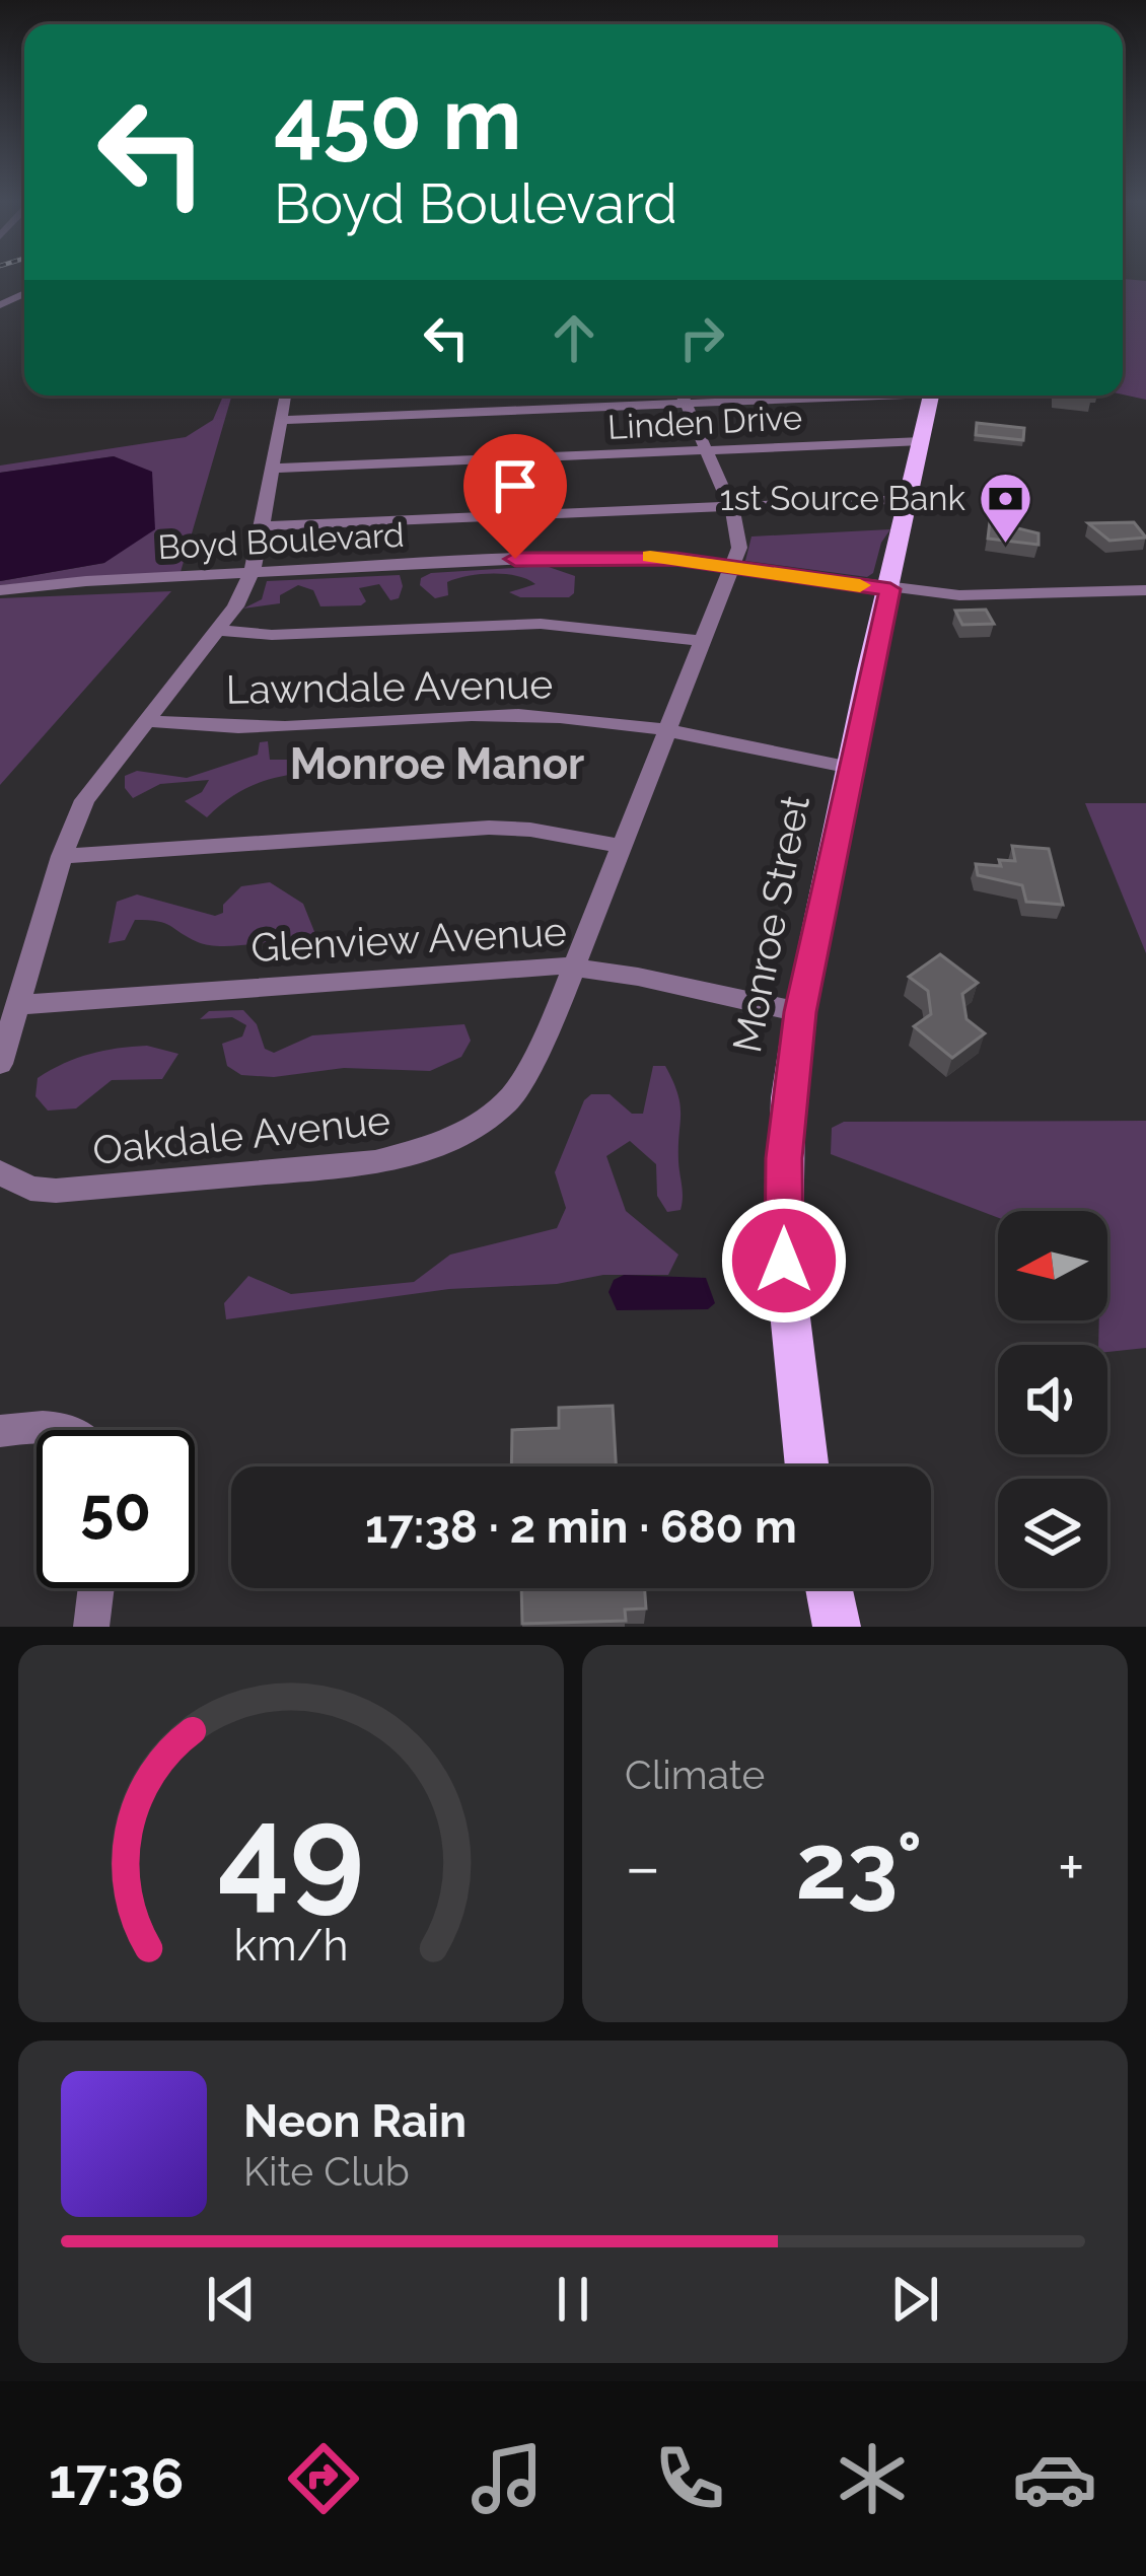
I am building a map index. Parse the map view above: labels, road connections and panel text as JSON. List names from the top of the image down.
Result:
{
  "streets": {
    "main road": ["Monroe Street"],
    "street": [
      "Linden Drive",
      "Boyd Boulevard",
      "Lawndale Avenue",
      "Glenview Avenue",
      "Oakdale Avenue"
    ]
  },
  "crossings": [
    ["Linden Drive", "Monroe Street"],
    ["Linden Drive", "Oakdale Avenue"],
    ["Boyd Boulevard", "Monroe Street"],
    ["Boyd Boulevard", "Oakdale Avenue"],
    ["Lawndale Avenue", "Monroe Street"],
    ["Lawndale Avenue", "Oakdale Avenue"],
    ["Monroe Street", "Glenview Avenue"],
    ["Glenview Avenue", "Oakdale Avenue"]
  ],
  "districts": ["Monroe Manor"],
  "places": {
    "bank": ["1st Source Bank"]
  },
  "north": "left",
  "page": {
    "turn": ["450 m", "Boyd Boulevard"],
    "limit": "50",
    "trip": "17:38 · 2 min · 680 m",
    "tile": "Climate",
    "heat": ["−", "23°", "+"],
    "song": ["Neon Rain", "Kite Club"],
    "tabs": "17:36",
    "gauge": ["49", "km/h"]
  }
}
